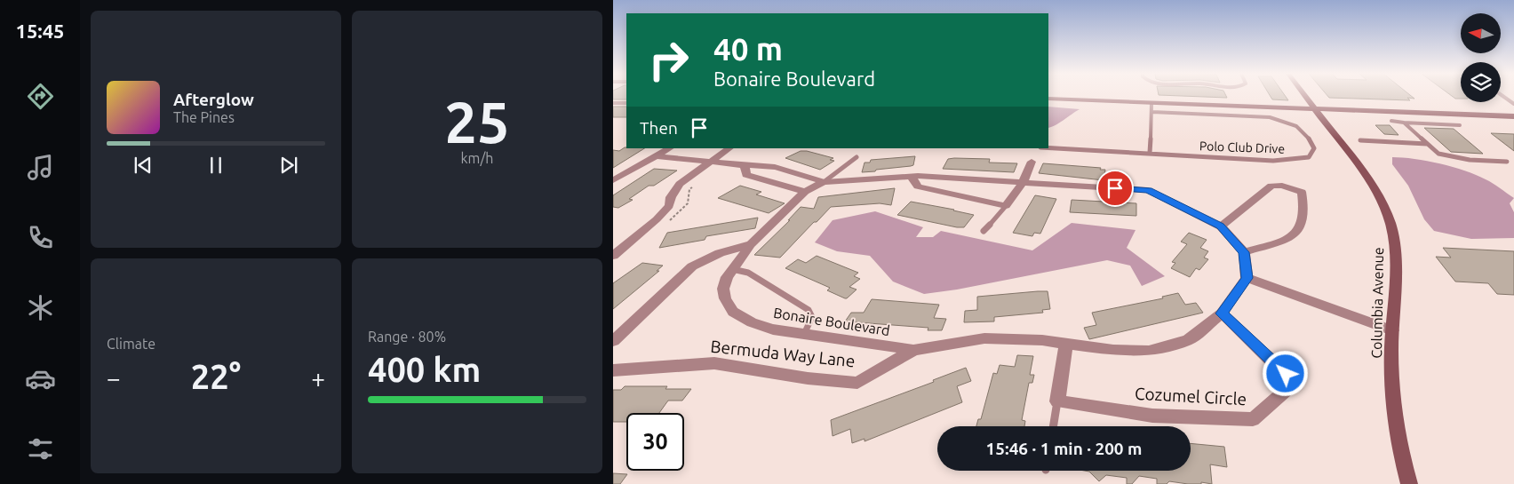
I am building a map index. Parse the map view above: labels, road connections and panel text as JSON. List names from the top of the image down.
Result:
{
  "streets": {
    "street": [
      "Columbia Avenue",
      "Bonaire Boulevard",
      "Bermuda Way Lane",
      "Cozumel Circle"
    ],
    "lane": ["Polo Club Drive"]
  },
  "crossings": [
    ["Bonaire Boulevard", "Bermuda Way Lane"],
    ["Bonaire Boulevard", "Cozumel Circle"]
  ],
  "north": "left",
  "page": {
    "tabs": "15:45",
    "tile": [
      ["25", "km/h"],
      "Climate",
      ["Range · 80%", "400 km"]
    ],
    "turn": ["40 m", "Bonaire Boulevard"],
    "song": ["Afterglow", "The Pines"],
    "then": "Then",
    "heat": ["−", "22°", "+"],
    "limit": "30",
    "trip": "15:46 · 1 min · 200 m"
  }
}
